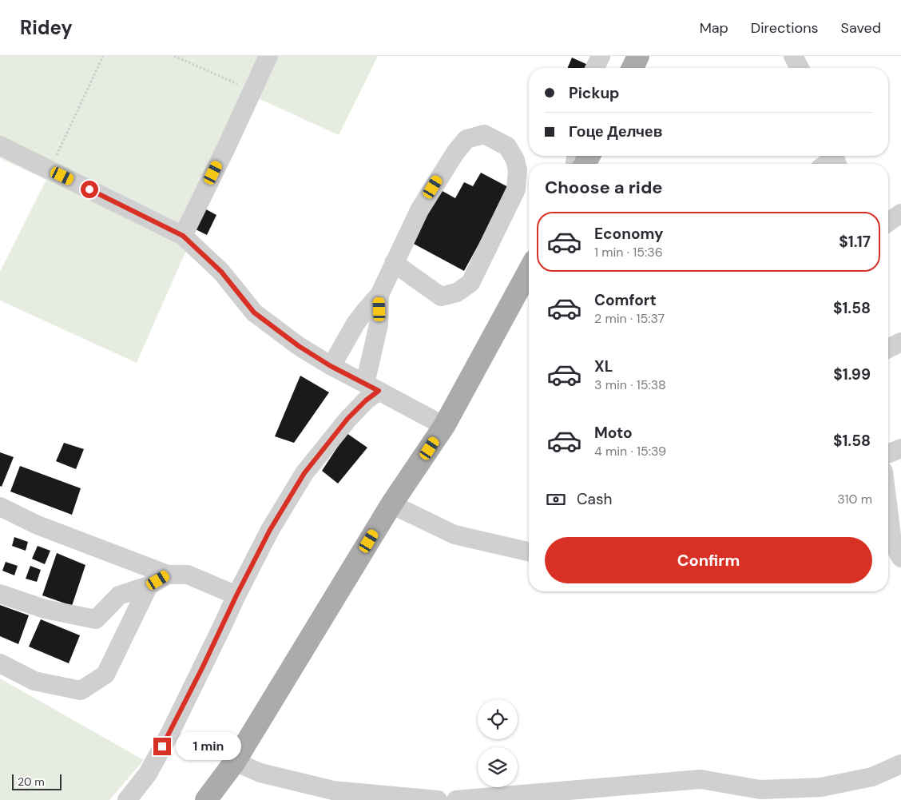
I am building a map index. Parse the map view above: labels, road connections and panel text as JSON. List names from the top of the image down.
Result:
{
  "scale_bar": "20 m",
  "page": {
    "header": "Ridey",
    "nav": ["Map", "Directions", "Saved"],
    "banner": ["Pickup", "Гоце Делчев"],
    "heading": "Choose a ride",
    "list": [
      {
        "name": "Economy",
        "note": "1 min · 15:36",
        "value": "$1.17"
      },
      {
        "name": "Comfort",
        "note": "2 min · 15:37",
        "value": "$1.58"
      },
      {
        "name": "XL",
        "note": "3 min · 15:38",
        "value": "$1.99"
      },
      {
        "name": "Moto",
        "note": "4 min · 15:39",
        "value": "$1.58"
      }
    ],
    "pay": ["Cash", "310 m"],
    "buttons": "Confirm",
    "bubble": "1 min",
    "scale": "20 m"
  }
}
